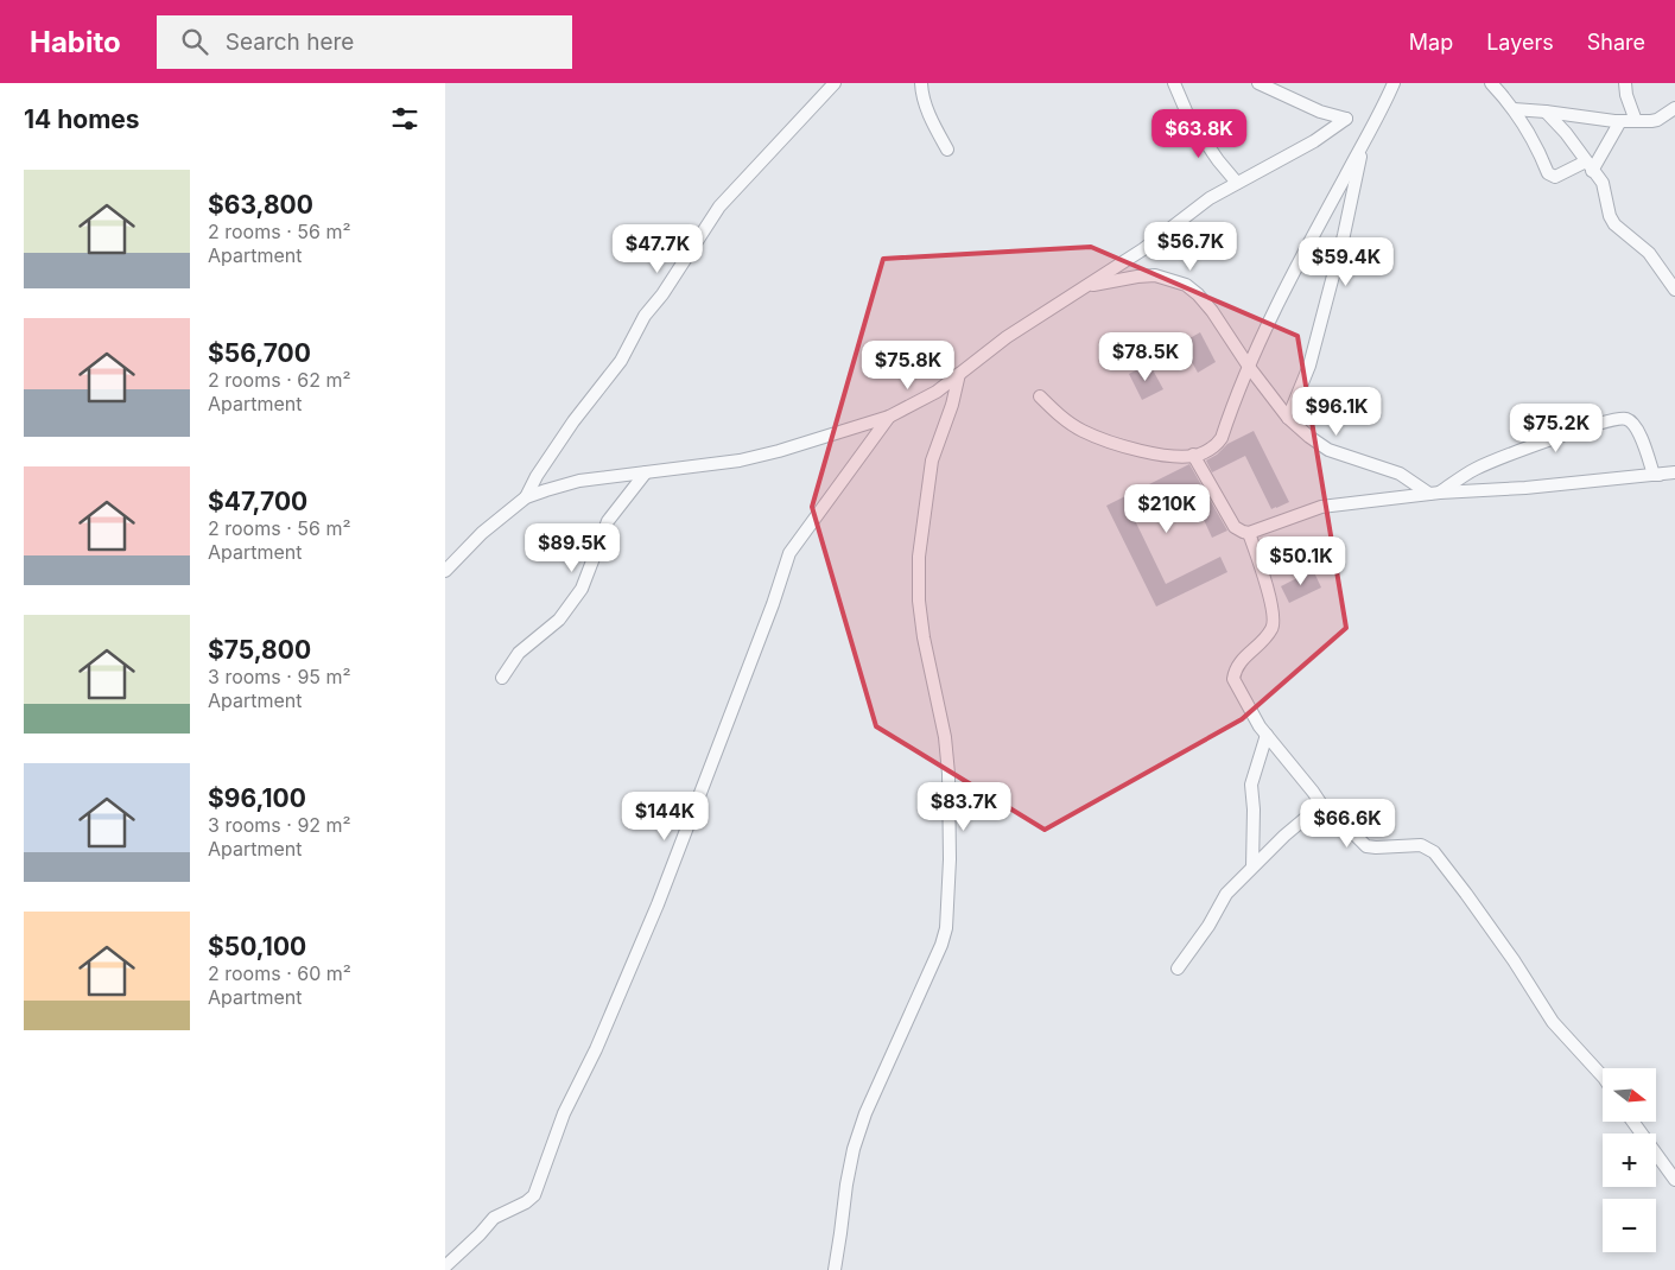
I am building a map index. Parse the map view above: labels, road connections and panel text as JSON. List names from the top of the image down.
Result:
{
  "north": "right",
  "page": {
    "header": "Habito",
    "search": "Search here",
    "nav": ["Map", "Layers", "Share"],
    "heading": "14 homes",
    "price": [
      "$63.8K",
      "$56.7K",
      "$47.7K",
      "$59.4K",
      "$78.5K",
      "$75.8K",
      "$96.1K",
      "$75.2K",
      "$210K",
      "$89.5K",
      "$50.1K",
      "$83.7K",
      "$144K",
      "$66.6K"
    ],
    "list": [
      {
        "name": "$63,800",
        "note": "2 rooms · 56 m² · Apartment"
      },
      {
        "name": "$56,700",
        "note": "2 rooms · 62 m² · Apartment"
      },
      {
        "name": "$47,700",
        "note": "2 rooms · 56 m² · Apartment"
      },
      {
        "name": "$75,800",
        "note": "3 rooms · 95 m² · Apartment"
      },
      {
        "name": "$96,100",
        "note": "3 rooms · 92 m² · Apartment"
      },
      {
        "name": "$50,100",
        "note": "2 rooms · 60 m² · Apartment"
      }
    ],
    "map_buttons": ["+", "−"]
  }
}
